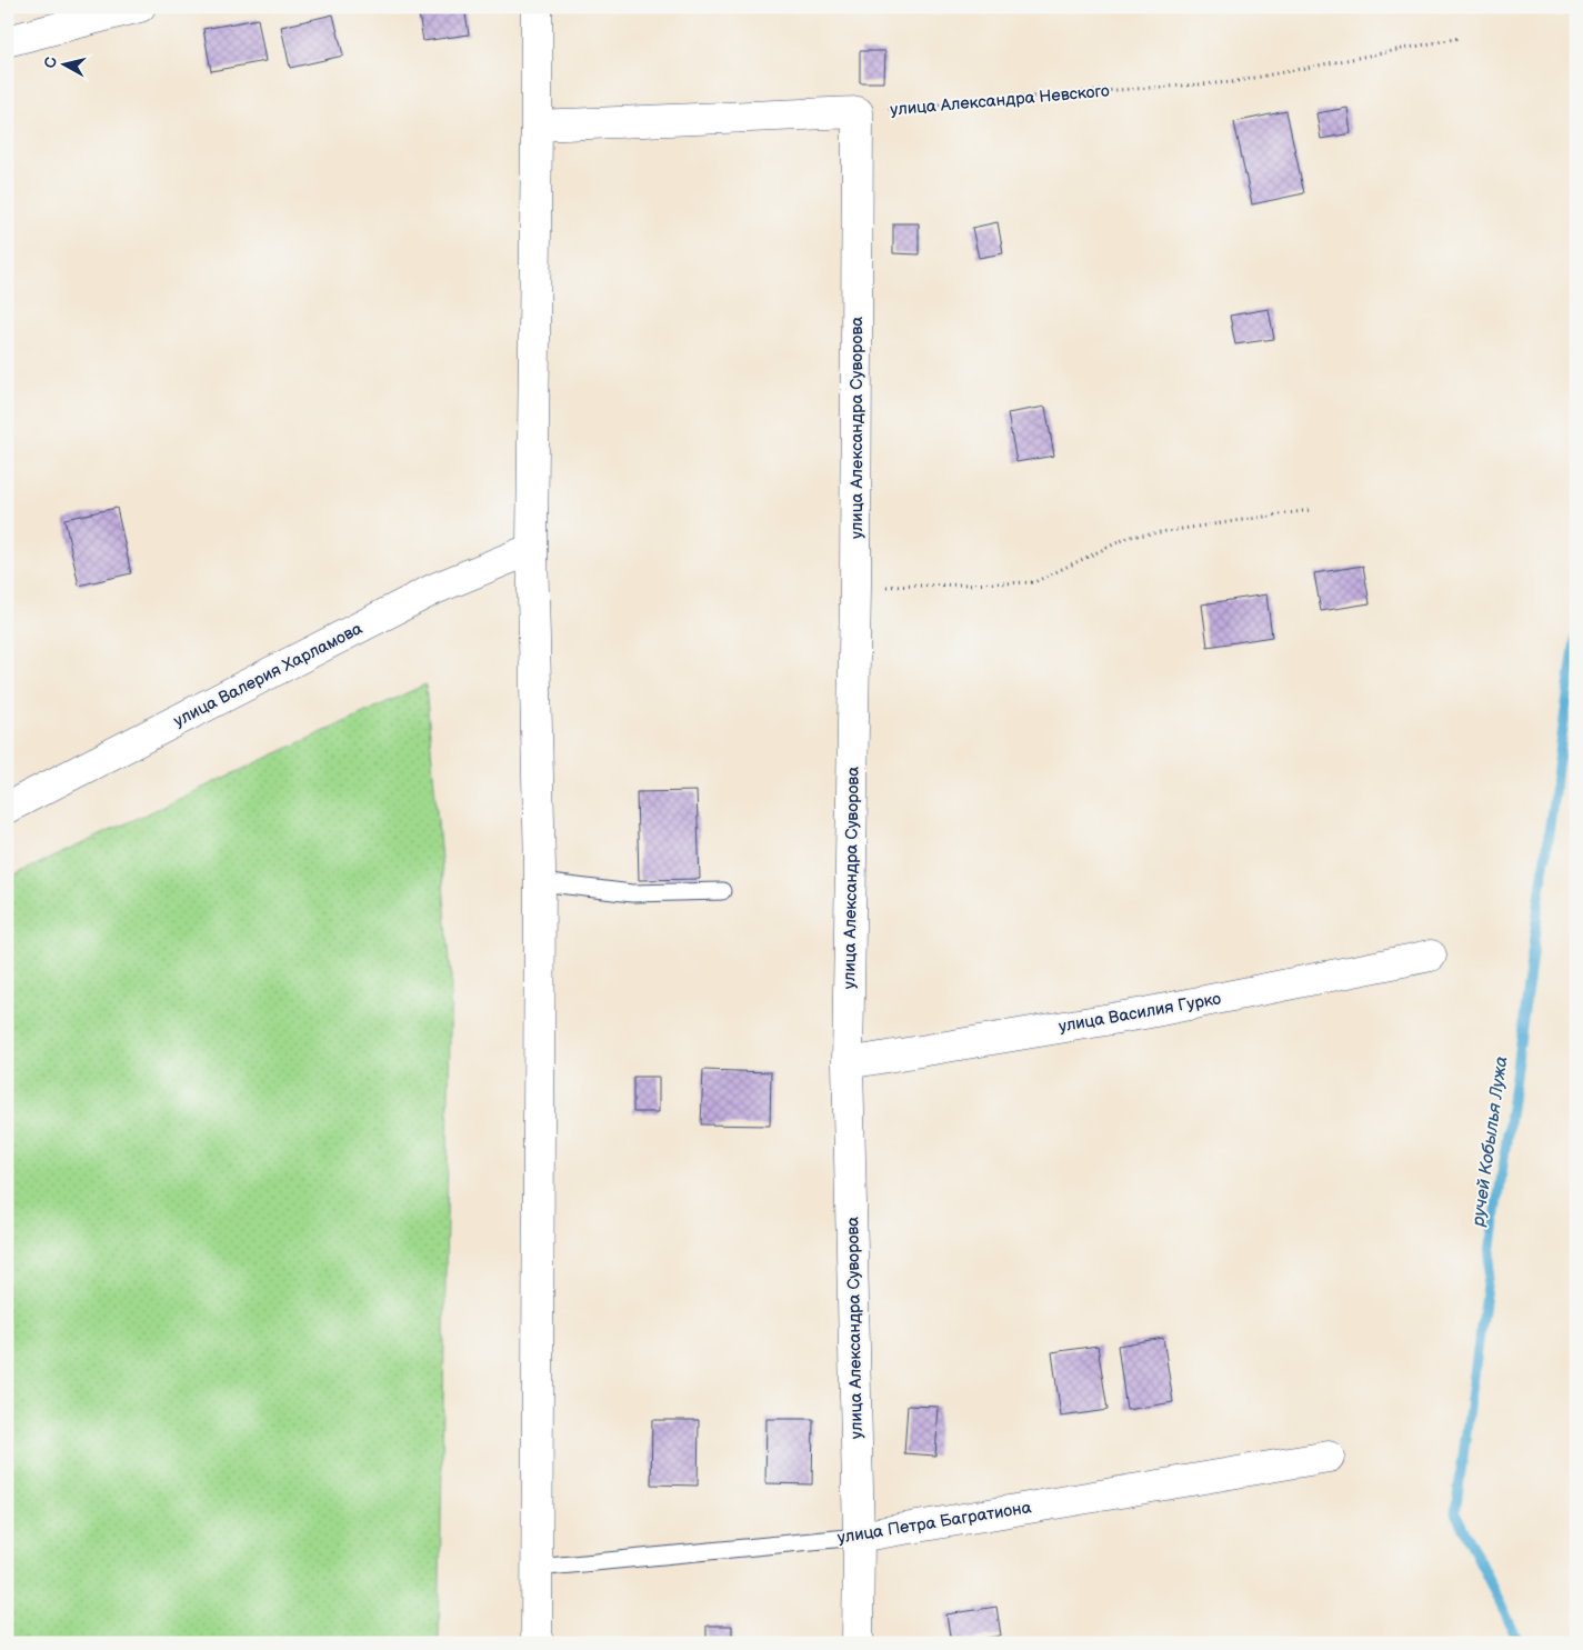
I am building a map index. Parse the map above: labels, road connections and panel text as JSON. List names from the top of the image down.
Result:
{
  "streets": {
    "street": [
      "улица Александра Суворова",
      "улица Валерия Харламова",
      "улица Василия Гурко",
      "улица Петра Багратиона"
    ],
    "path": ["улица Александра Невского"]
  },
  "crossings": [
    ["улица Александра Невского", "улица Александра Суворова"],
    ["улица Александра Суворова", "улица Василия Гурко"],
    ["улица Александра Суворова", "улица Петра Багратиона"]
  ],
  "water": ["ручей Кобылья Лужа"],
  "north": "left"
}
